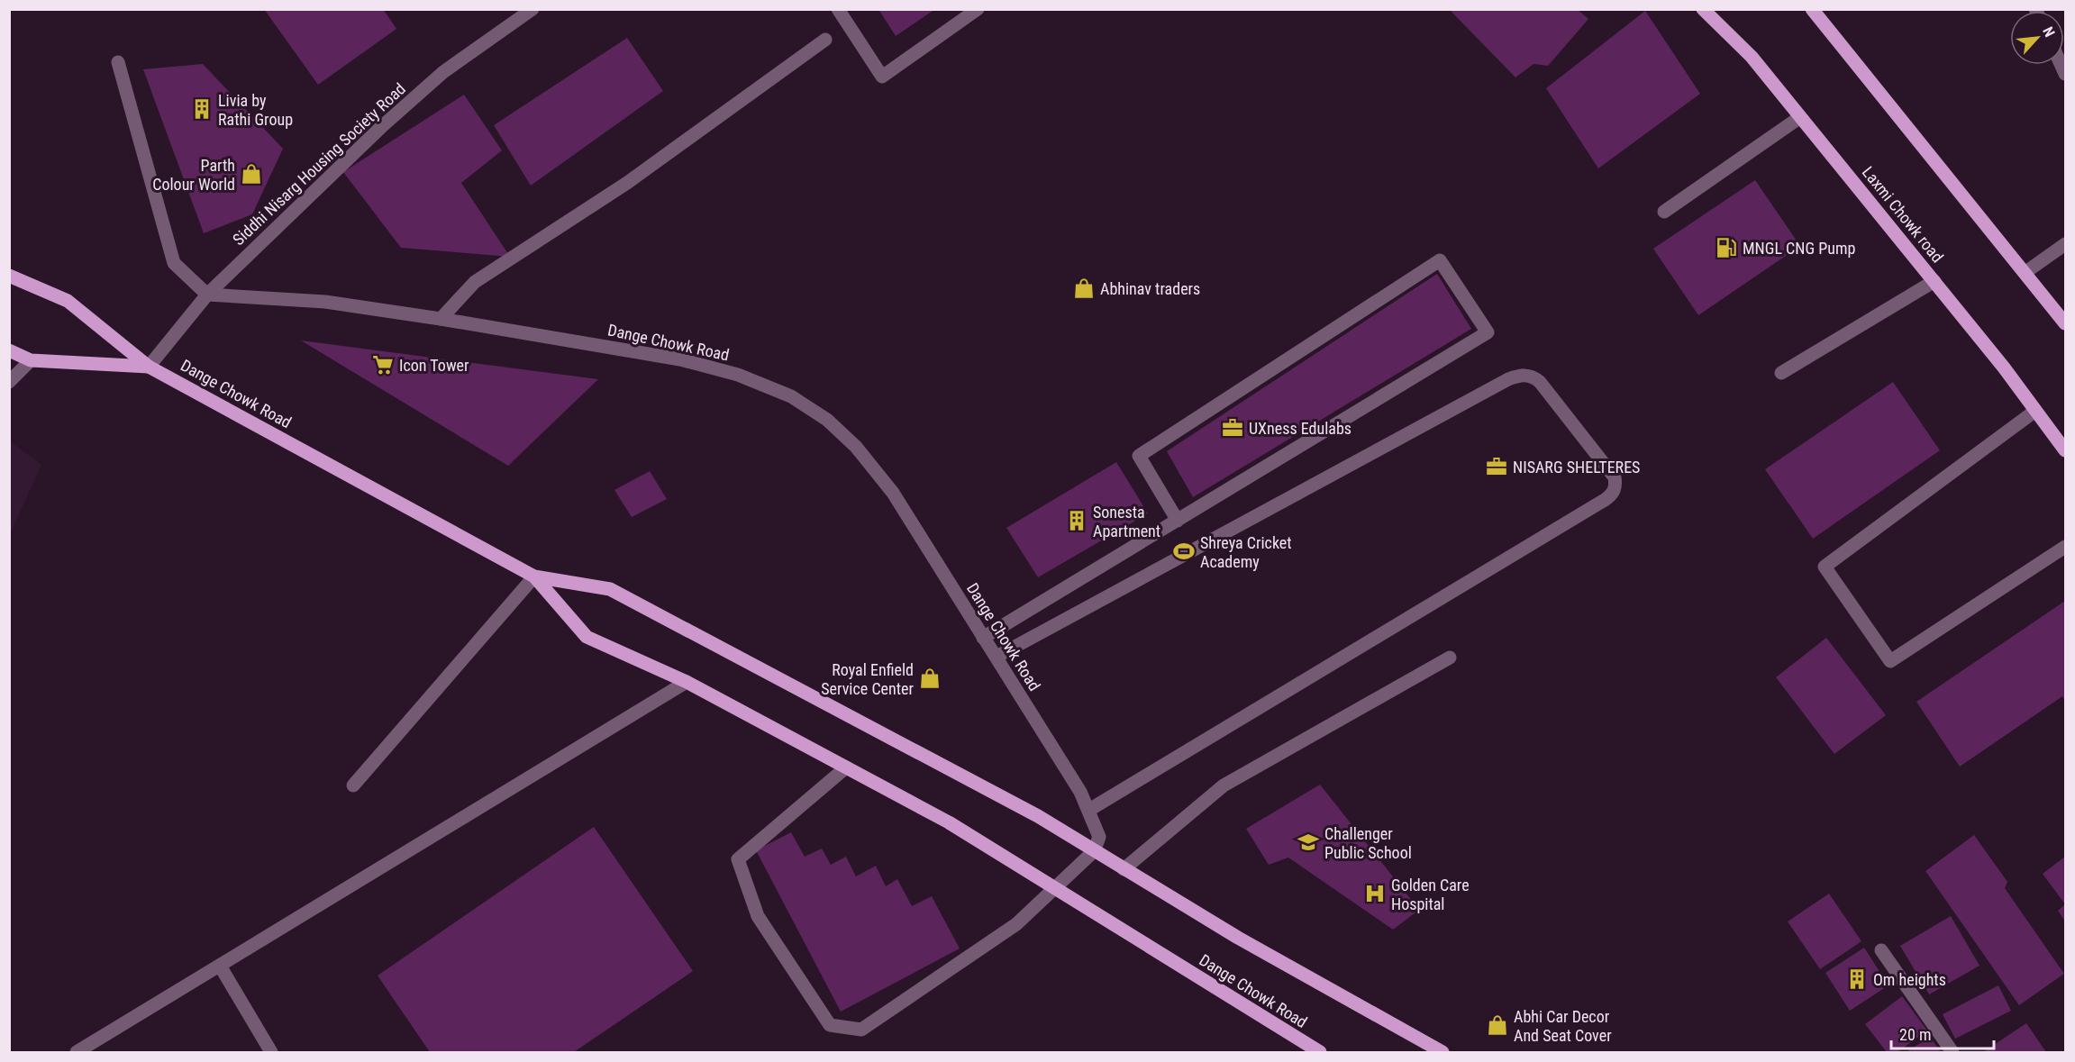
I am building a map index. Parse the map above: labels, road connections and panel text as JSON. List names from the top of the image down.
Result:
{
  "streets": {
    "main road": ["Laxmi Chowk road", "Dange Chowk Road"],
    "street": ["Siddhi Nisarg Housing Society Road"]
  },
  "crossings": [
    ["Siddhi Nisarg Housing Society Road", "Dange Chowk Road"]
  ],
  "places": {
    "building": ["Livia by Rathi Group", "Sonesta Apartment", "Om heights"],
    "shop": [
      "Parth Colour World",
      "Abhinav traders",
      "Royal Enfield Service Center",
      "Abhi Car Decor And Seat Cover"
    ],
    "fuel station": ["MNGL CNG Pump"],
    "supermarket": ["Icon Tower"],
    "office": ["UXness Edulabs", "NISARG SHELTERES"],
    "sports": ["Shreya Cricket Academy"],
    "school or university": ["Challenger Public School"],
    "hospital": ["Golden Care Hospital"]
  },
  "scale_bar": "20 m",
  "north": "top right"
}
